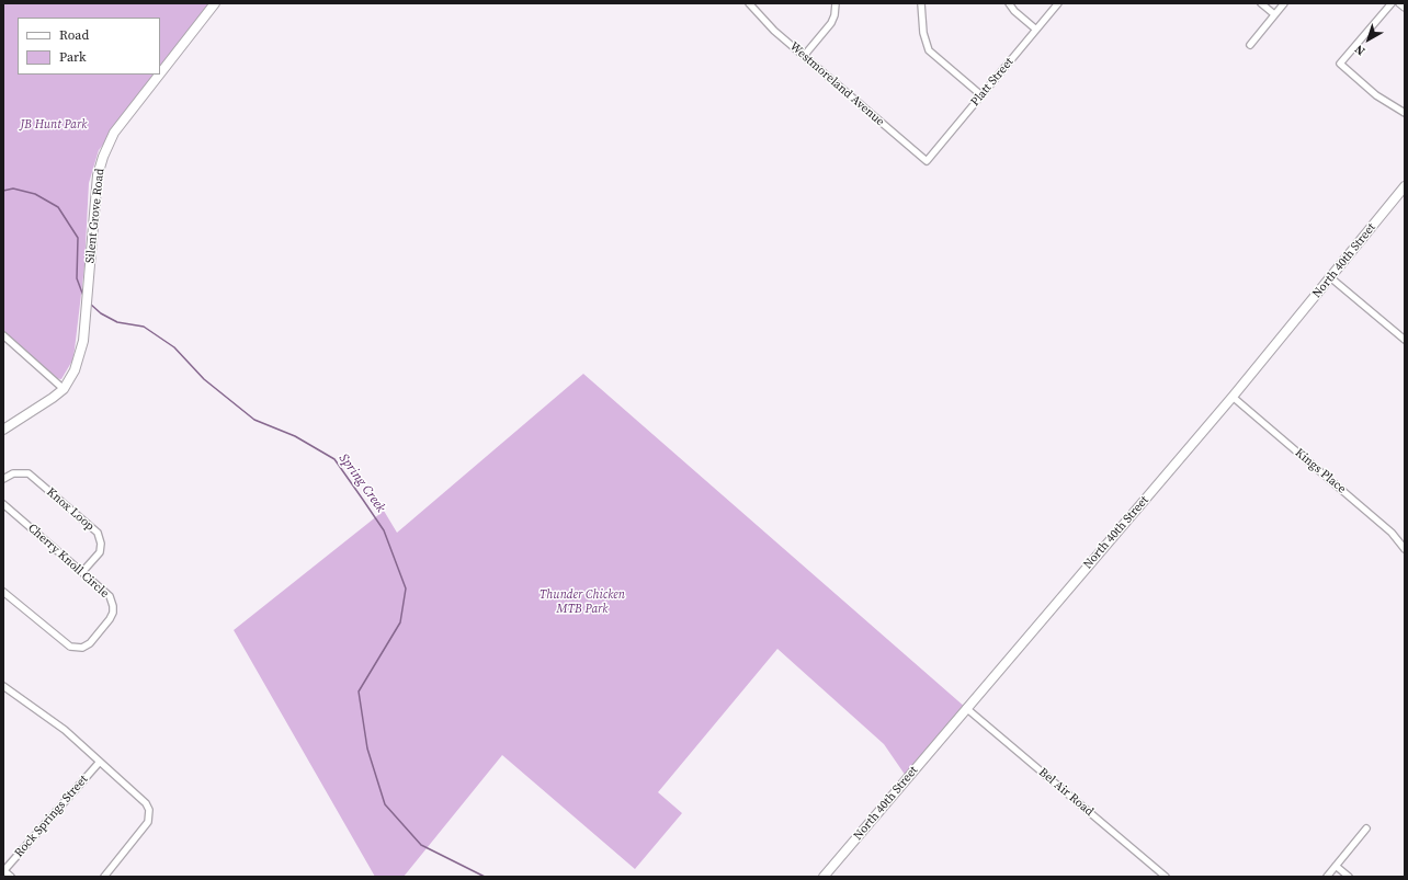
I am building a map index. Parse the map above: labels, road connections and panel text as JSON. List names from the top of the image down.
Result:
{
  "streets": {
    "street": [
      "Platt Street",
      "Westmoreland Avenue",
      "Silent Grove Road",
      "North 40th Street",
      "Kings Place",
      "Knox Loop",
      "Cherry Knoll Circle",
      "Bel Air Road",
      "Rock Springs Street"
    ]
  },
  "crossings": [
    ["Platt Street", "Westmoreland Avenue"],
    ["North 40th Street", "Kings Place"],
    ["North 40th Street", "Bel Air Road"],
    ["Knox Loop", "Cherry Knoll Circle"]
  ],
  "water": ["Spring Creek"],
  "parks": ["JB Hunt Park", "Thunder Chicken MTB Park"],
  "legend": ["Road", "Park"],
  "north": "bottom left"
}
